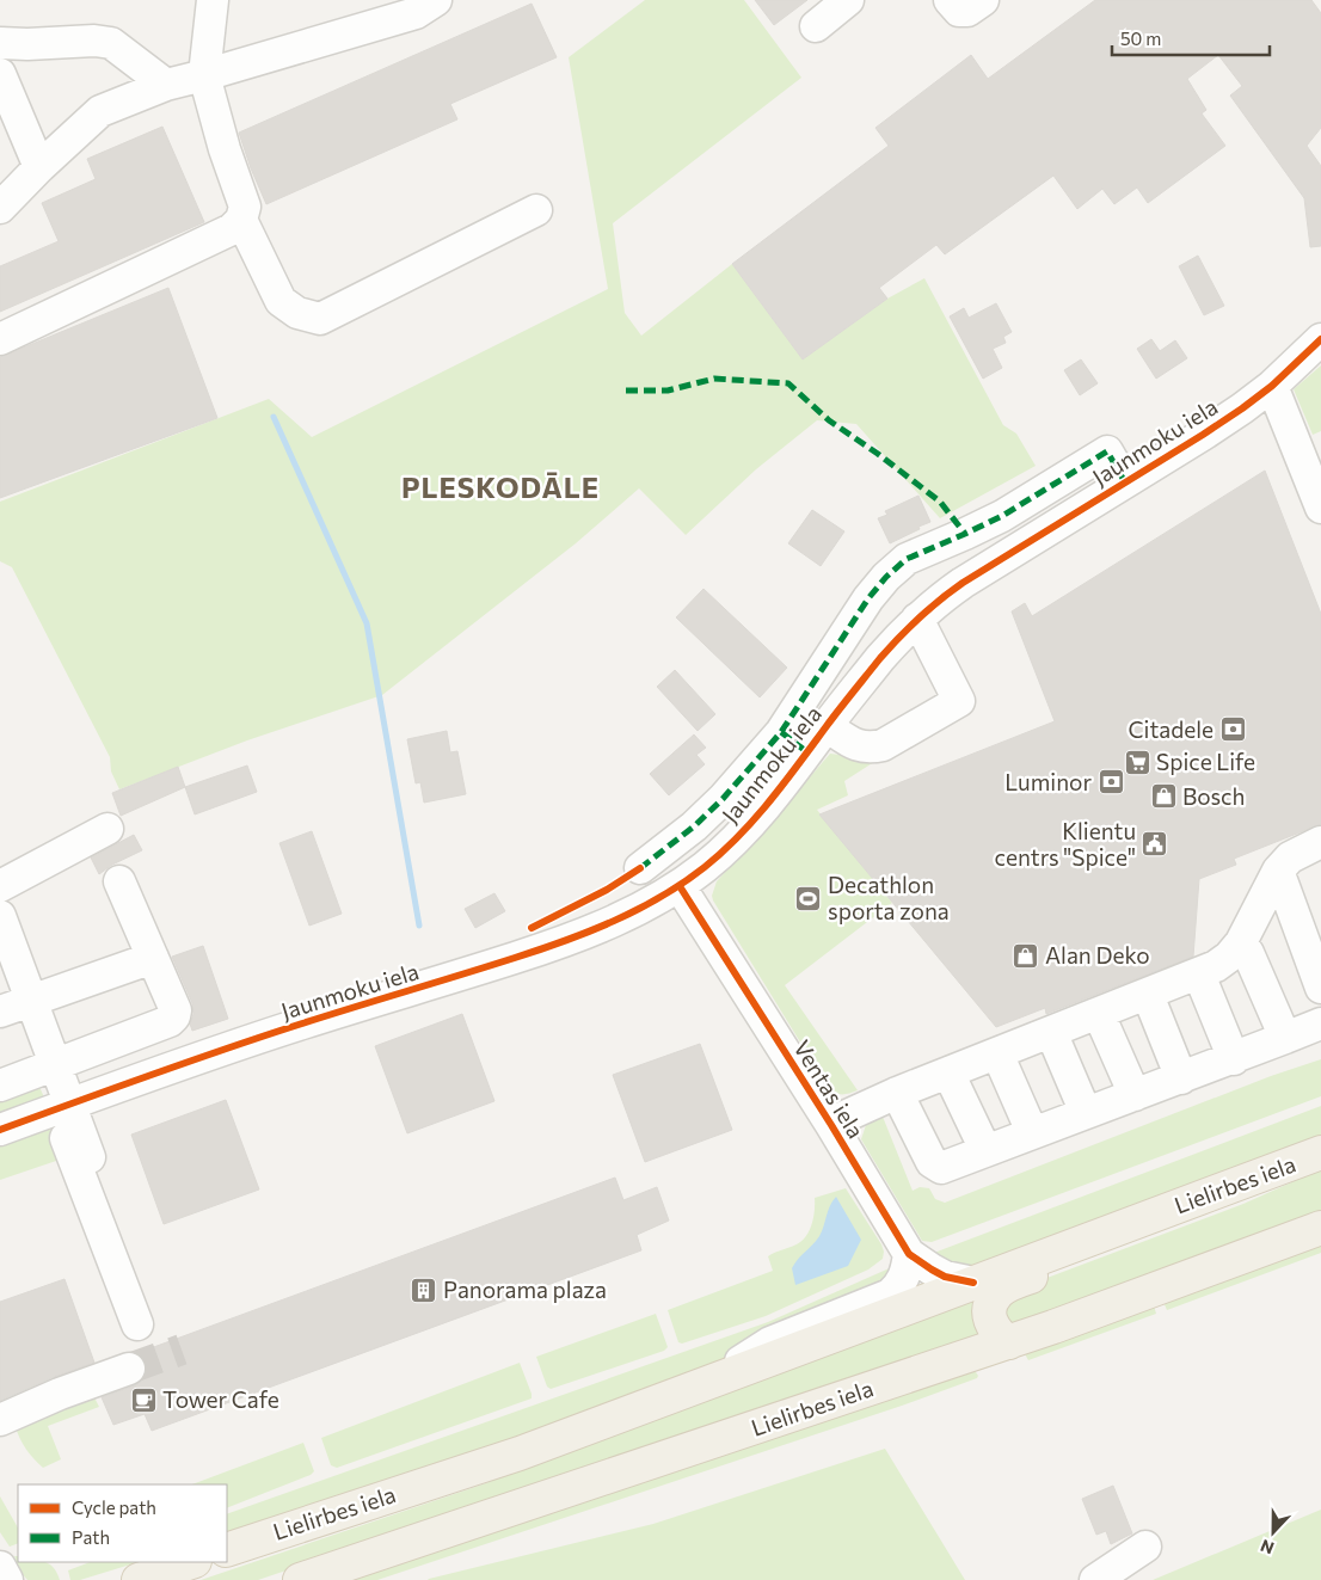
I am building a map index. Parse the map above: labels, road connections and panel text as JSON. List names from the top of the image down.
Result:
{
  "streets": {
    "main road": ["Lielirbes iela"],
    "street": ["Jaunmoku iela", "Ventas iela"]
  },
  "crossings": [
    ["Jaunmoku iela", "Ventas iela"],
    ["Ventas iela", "Lielirbes iela"]
  ],
  "districts": ["PLESKODĀLE"],
  "places": {
    "bank": ["Citadele", "Luminor"],
    "supermarket": ["Spice Life"],
    "shop": ["Bosch", "Alan Deko"],
    "public building": ["Klientu centrs \"Spice\""],
    "sports": ["Decathlon sporta zona"],
    "building": ["Panorama plaza"],
    "cafe": ["Tower Cafe"]
  },
  "legend": ["Cycle path", "Path"],
  "scale_bar": "50 m",
  "north": "bottom"
}
